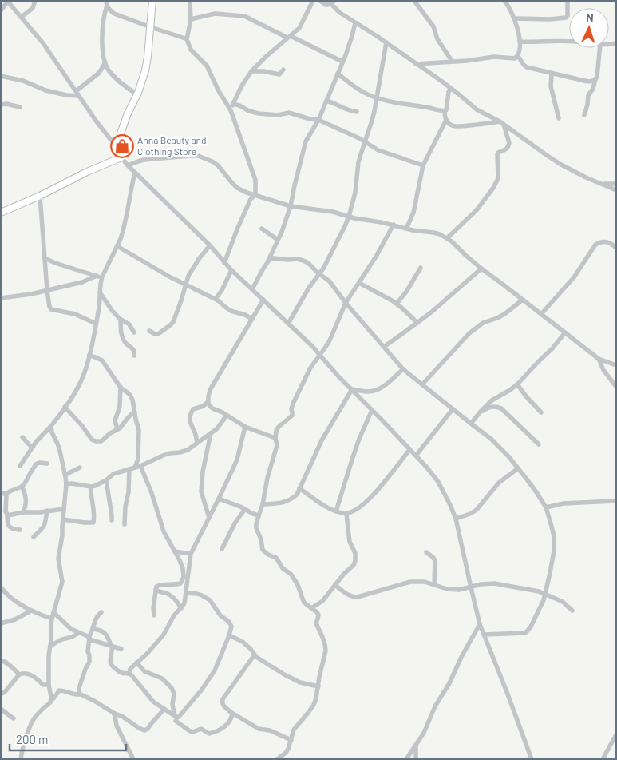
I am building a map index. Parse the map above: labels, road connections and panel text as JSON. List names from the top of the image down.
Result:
{
  "places": {
    "shop": ["Anna Beauty and Clothing Store"]
  },
  "scale_bar": "200 m",
  "north": "top"
}
